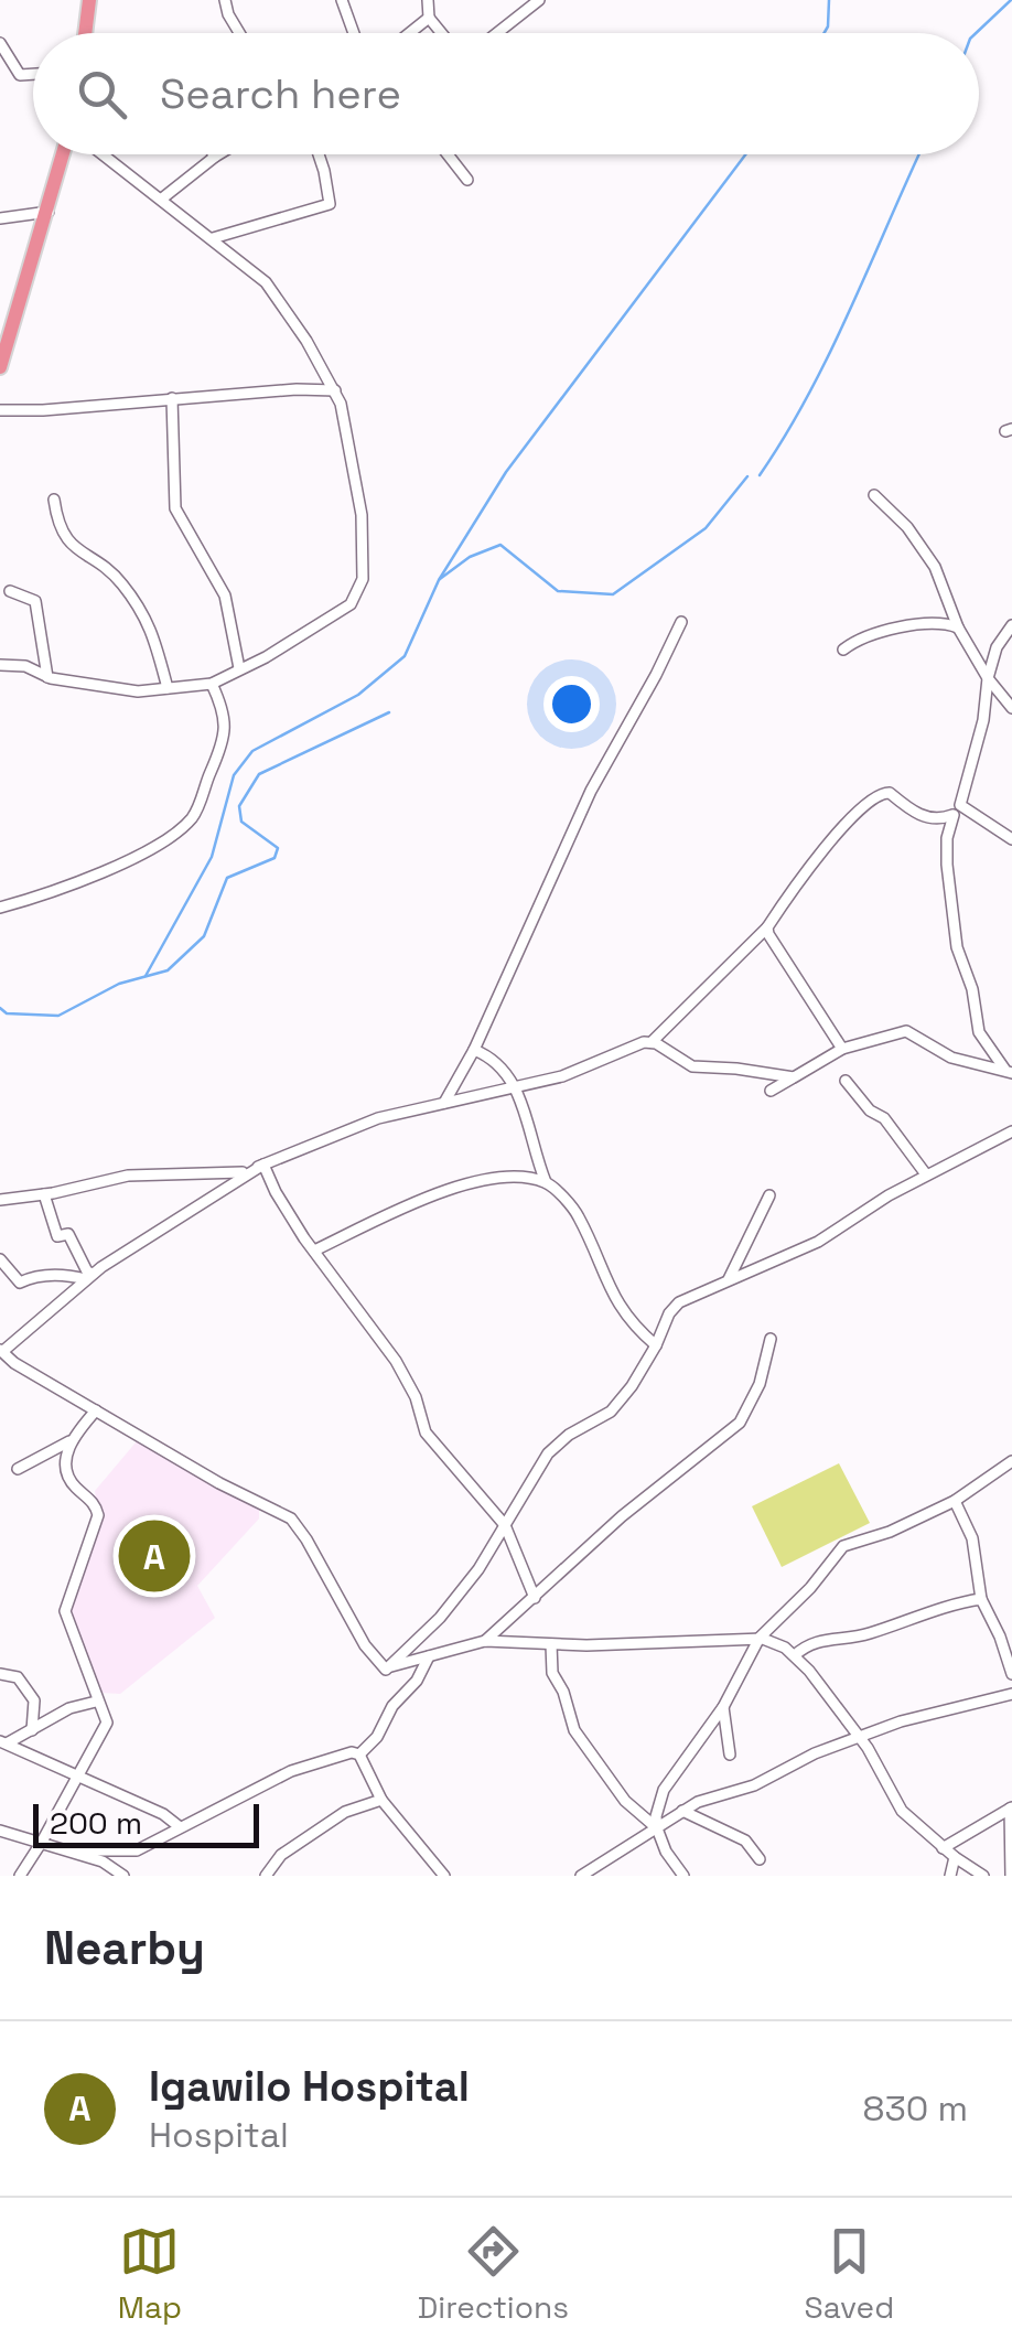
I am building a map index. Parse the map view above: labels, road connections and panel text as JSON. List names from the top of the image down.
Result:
{
  "scale_bar": "200 m",
  "page": {
    "search": "Search here",
    "pins": "A",
    "scale": "200 m",
    "heading": "Nearby",
    "list": [
      {
        "mark": "A",
        "name": "Igawilo Hospital",
        "note": "Hospital",
        "value": "830 m"
      }
    ],
    "nav": ["Map", "Directions", "Saved"]
  }
}
